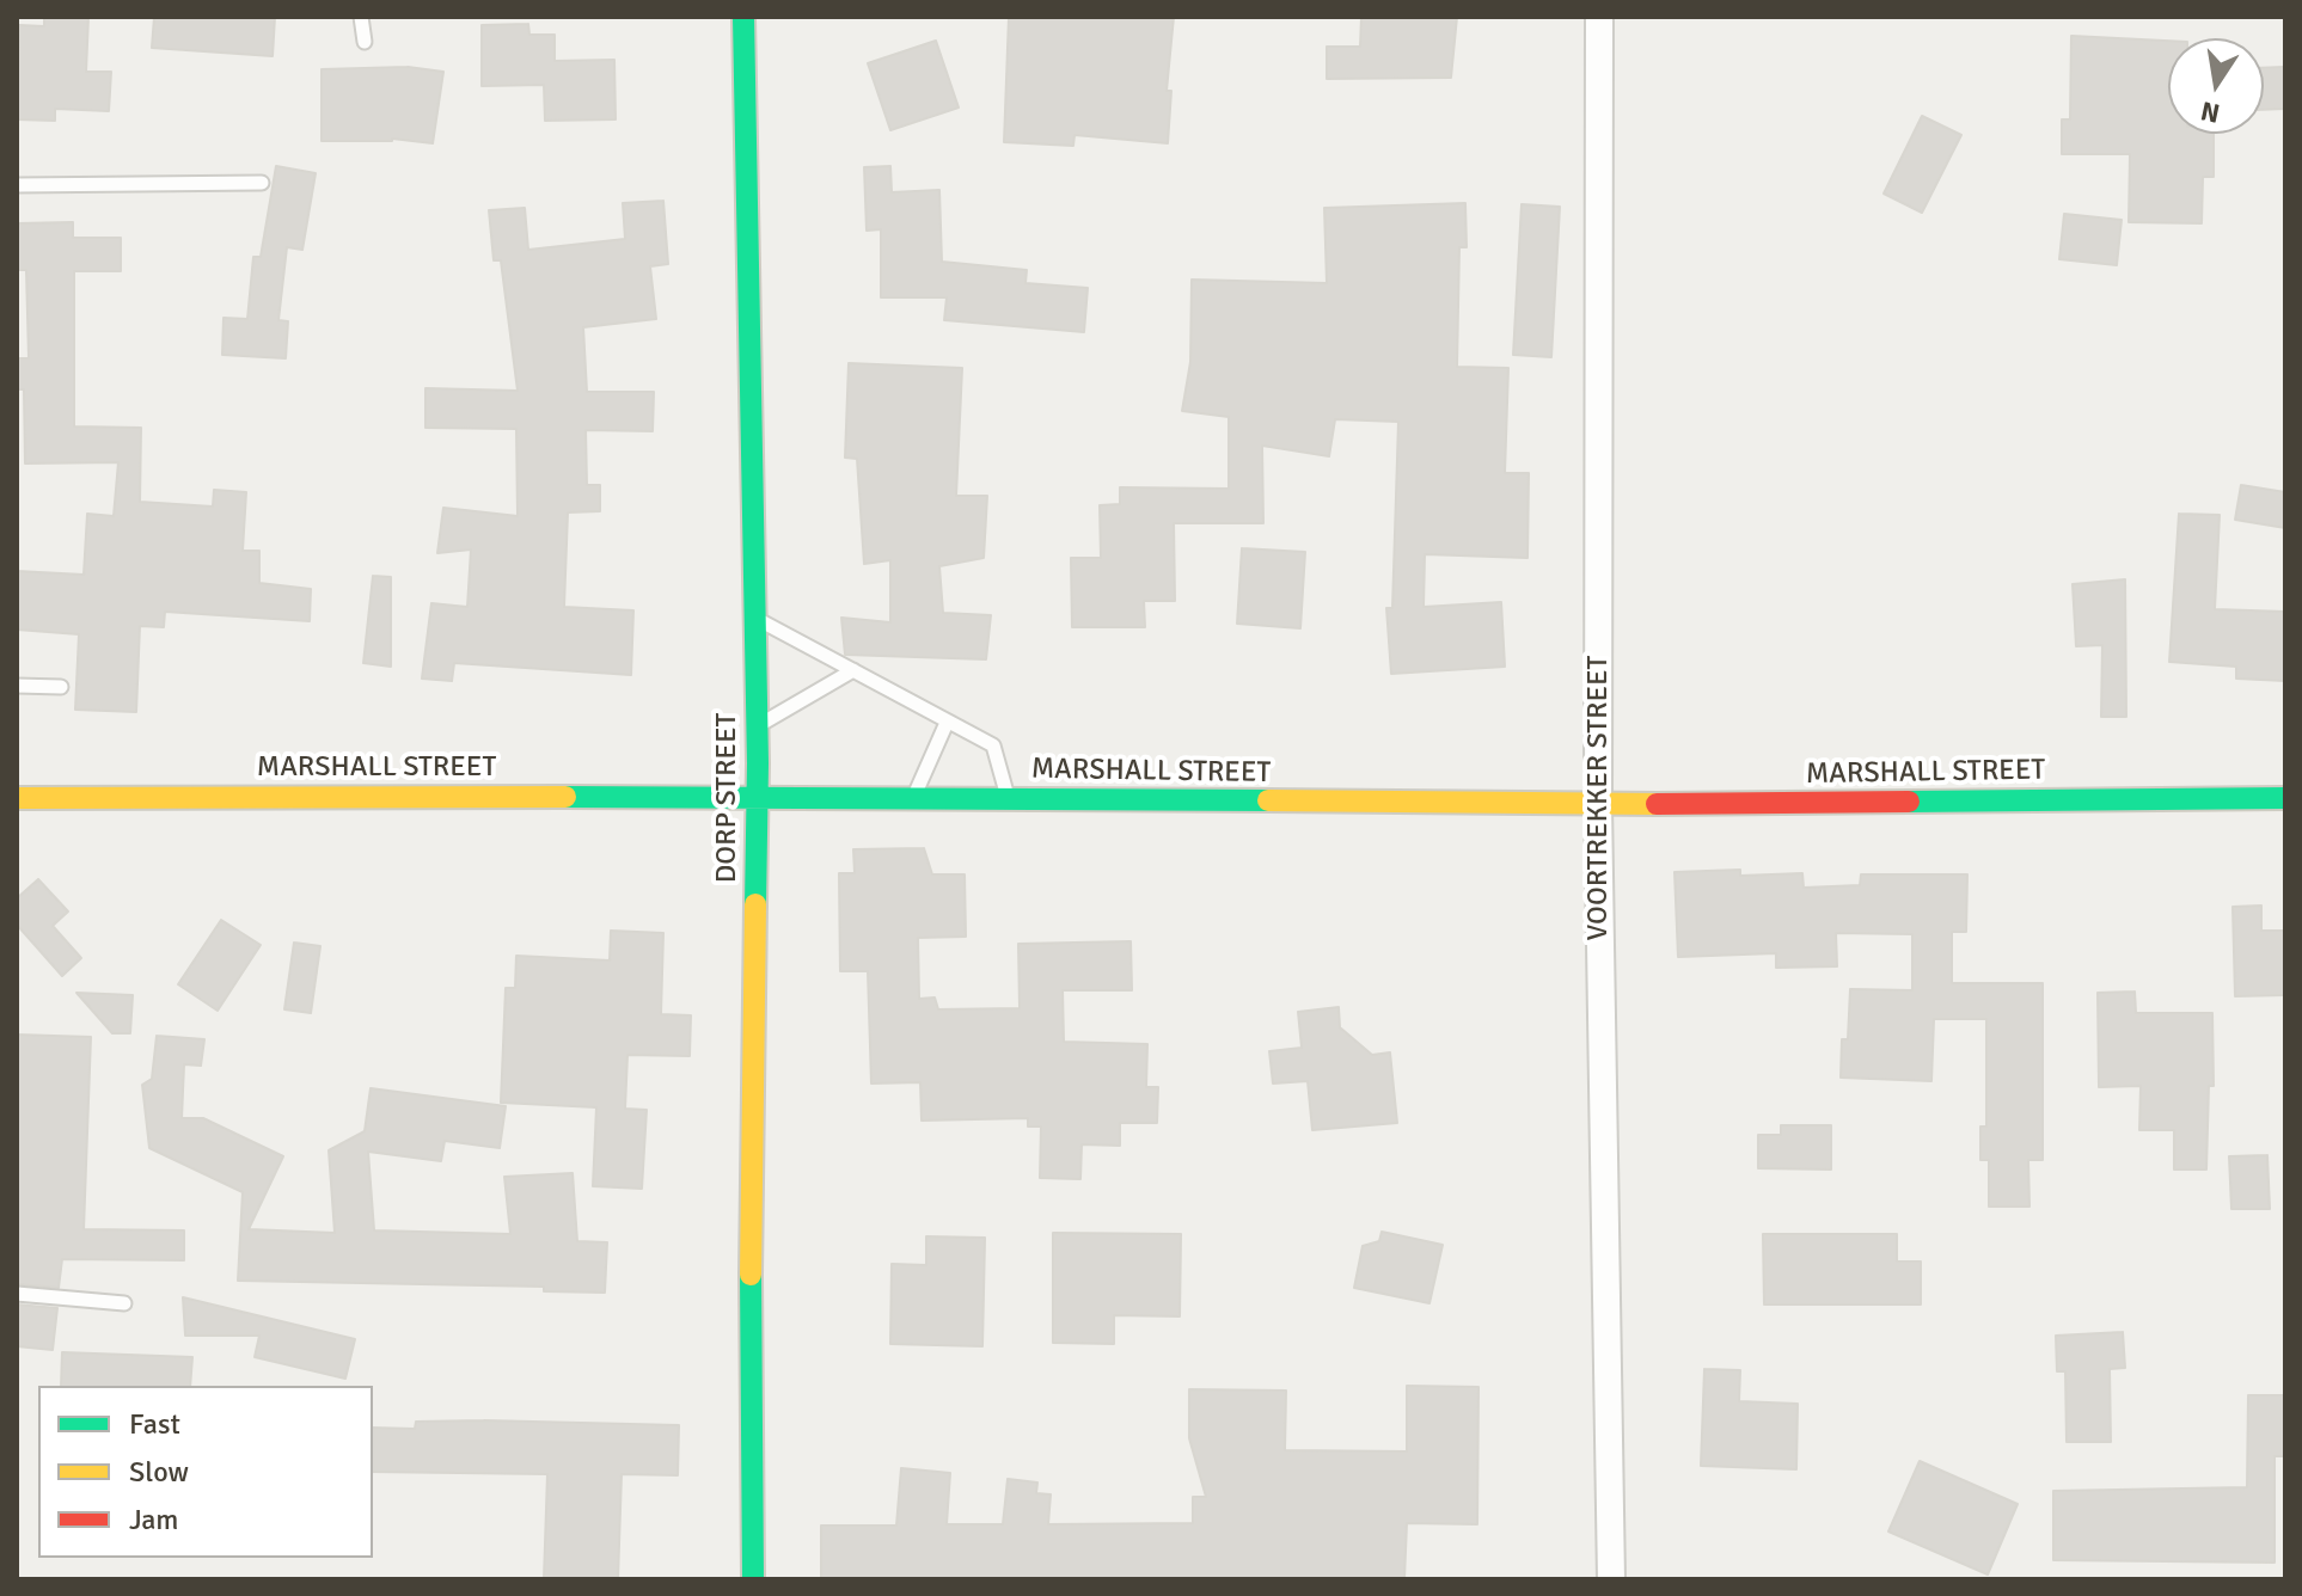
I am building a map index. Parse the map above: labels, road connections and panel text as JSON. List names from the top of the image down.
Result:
{
  "streets": {
    "street": ["MARSHALL STREET", "DORP STREET", "VOORTREKKER STREET"]
  },
  "crossings": [
    ["MARSHALL STREET", "DORP STREET"],
    ["MARSHALL STREET", "VOORTREKKER STREET"]
  ],
  "legend": ["Fast", "Slow", "Jam"],
  "north": "bottom"
}
